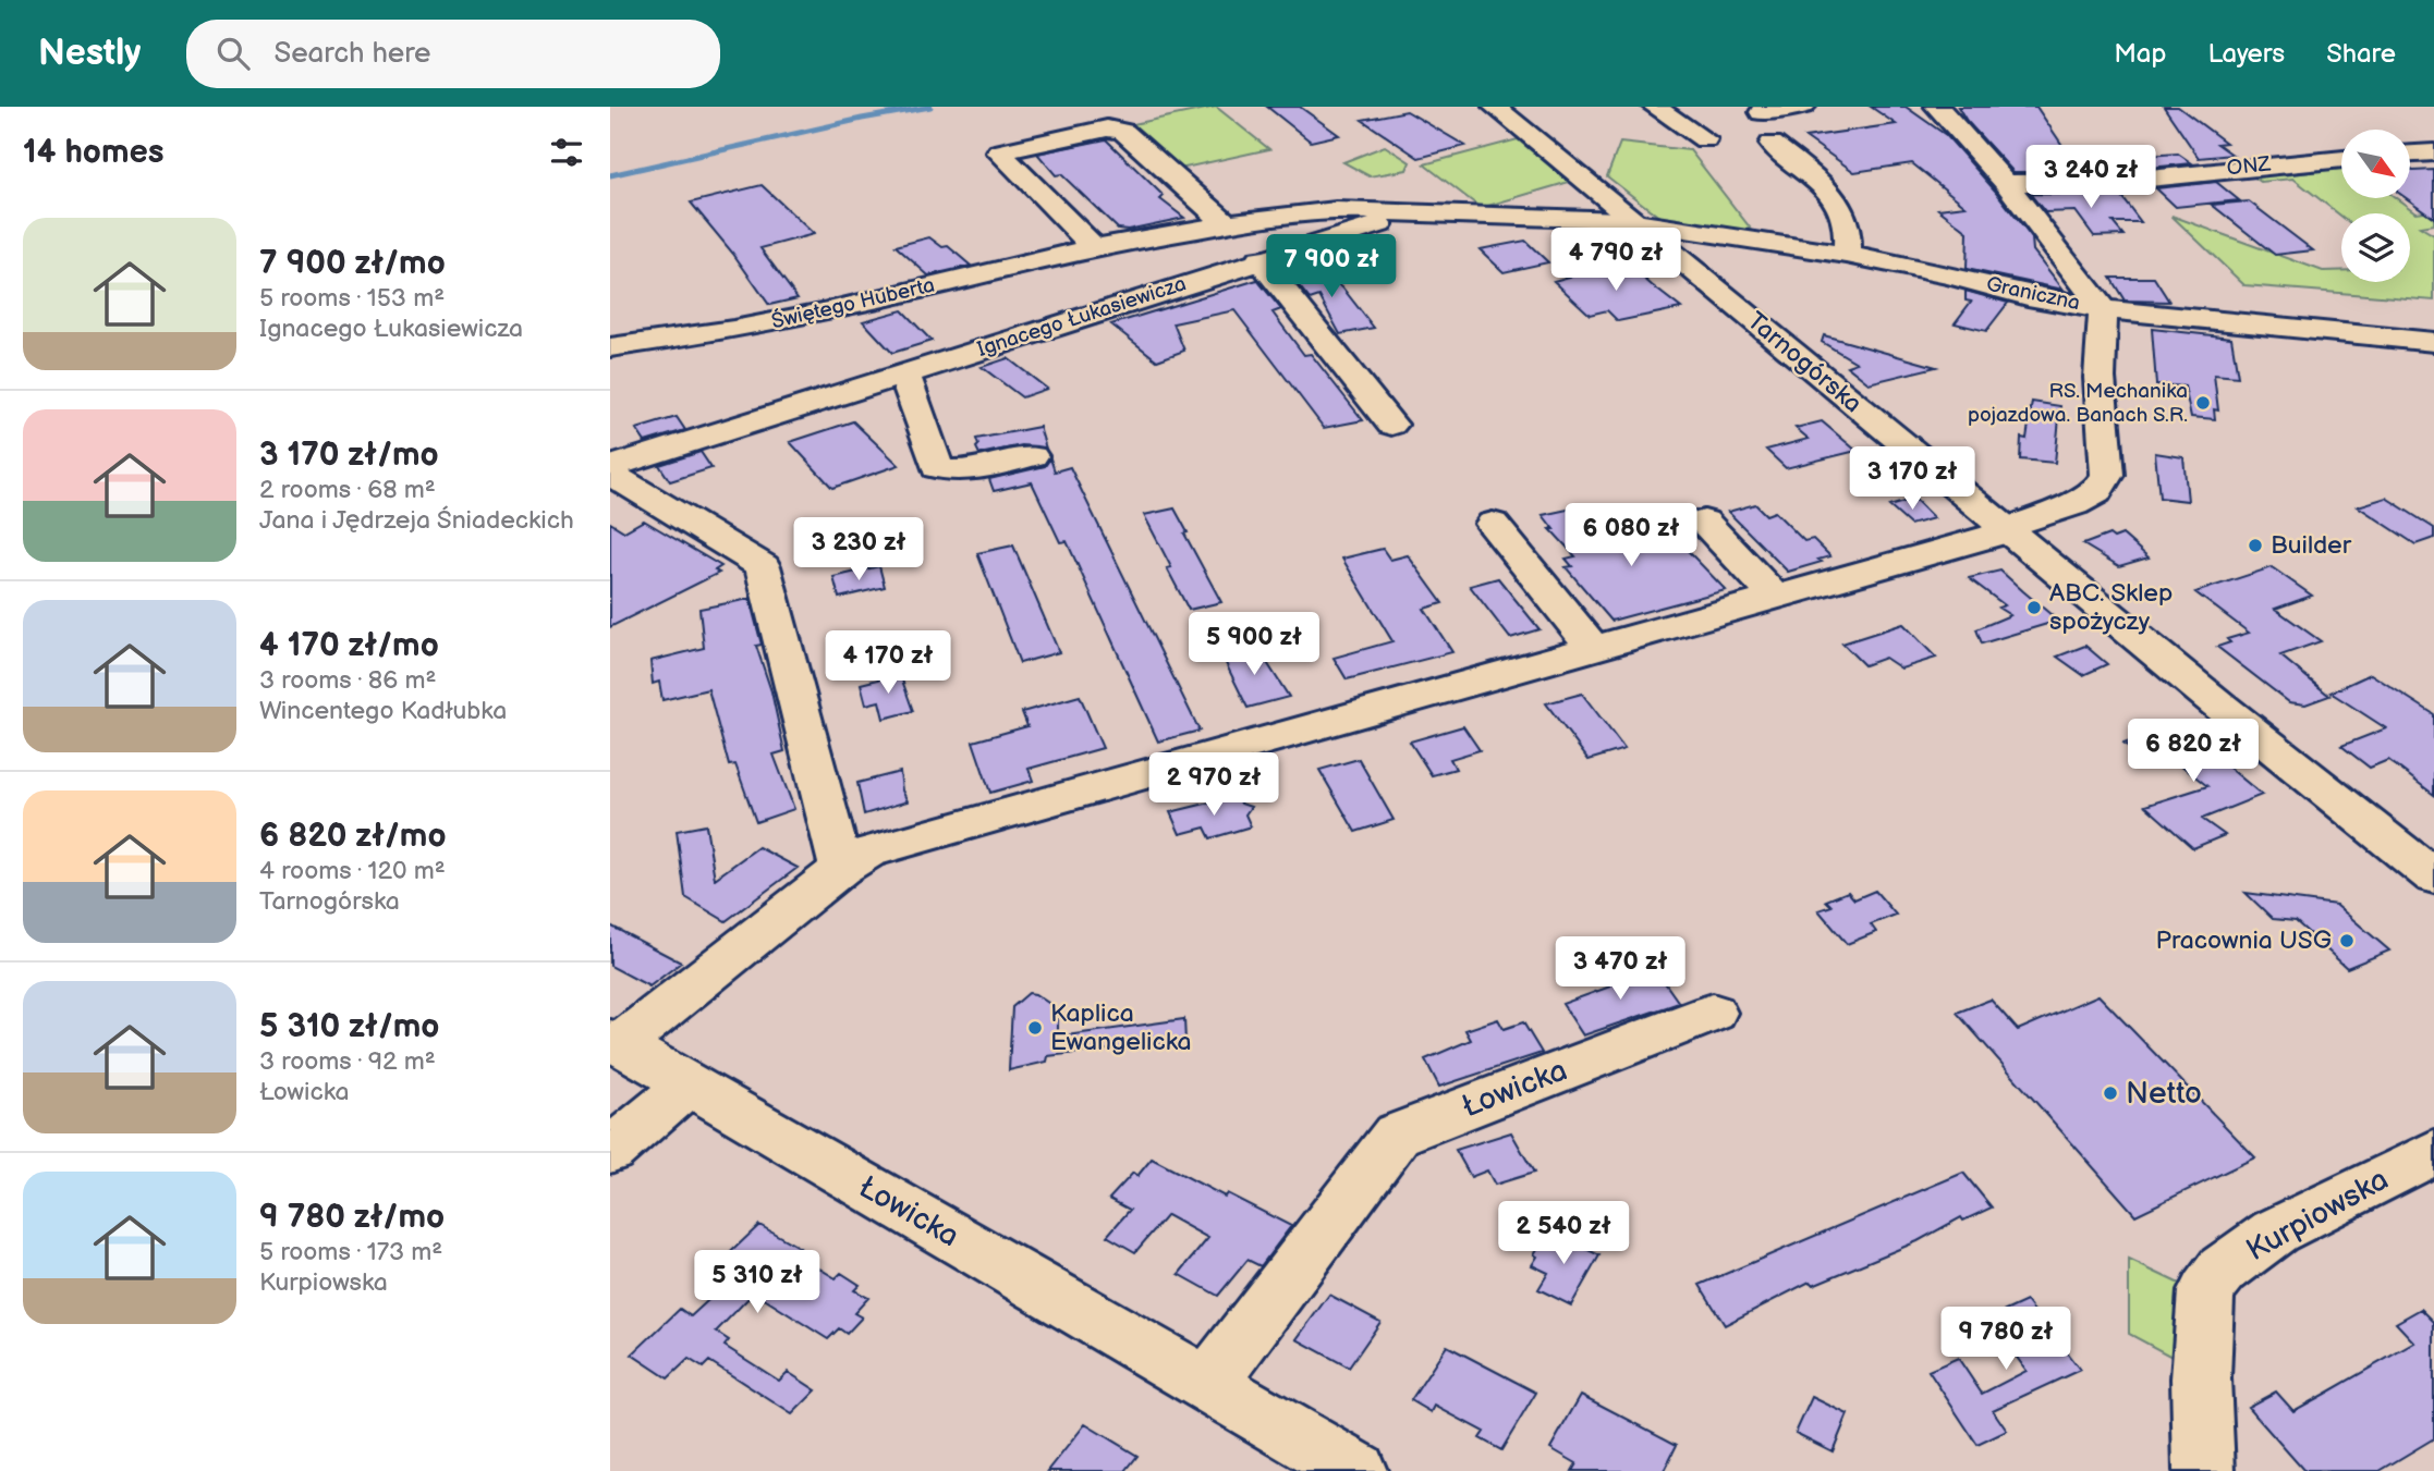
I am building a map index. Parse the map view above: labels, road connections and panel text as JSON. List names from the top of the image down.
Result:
{
  "streets": {
    "street": [
      "ONZ",
      "Graniczna",
      "Świętego Huberta",
      "Ignacego Łukasiewicza",
      "Tarnogórska",
      "Łowicka",
      "Kurpiowska"
    ]
  },
  "crossings": [
    ["Graniczna", "Świętego Huberta"],
    ["Graniczna", "Tarnogórska"],
    ["Świętego Huberta", "Ignacego Łukasiewicza"],
    ["Świętego Huberta", "Tarnogórska"]
  ],
  "places": [
    "RS. Mechanika pojazdowa. Banach S.R.",
    "Builder",
    "ABC. Sklep spożyczy",
    "Pracownia USG",
    "Kaplica Ewangelicka",
    "Netto"
  ],
  "north": "bottom right",
  "page": {
    "header": "Nestly",
    "search": "Search here",
    "nav": ["Map", "Layers", "Share"],
    "heading": "14 homes",
    "price": [
      "3 240 zł",
      "4 790 zł",
      "7 900 zł",
      "3 170 zł",
      "6 080 zł",
      "3 230 zł",
      "5 900 zł",
      "4 170 zł",
      "6 820 zł",
      "2 970 zł",
      "3 470 zł",
      "2 540 zł",
      "5 310 zł",
      "9 780 zł"
    ],
    "list": [
      {
        "name": "7 900 zł/mo",
        "note": "5 rooms · 153 m² · Ignacego Łukasiewicza"
      },
      {
        "name": "3 170 zł/mo",
        "note": "2 rooms · 68 m² · Jana i Jędrzeja Śniadeckich"
      },
      {
        "name": "4 170 zł/mo",
        "note": "3 rooms · 86 m² · Wincentego Kadłubka"
      },
      {
        "name": "6 820 zł/mo",
        "note": "4 rooms · 120 m² · Tarnogórska"
      },
      {
        "name": "5 310 zł/mo",
        "note": "3 rooms · 92 m² · Łowicka"
      },
      {
        "name": "9 780 zł/mo",
        "note": "5 rooms · 173 m² · Kurpiowska"
      }
    ]
  }
}
